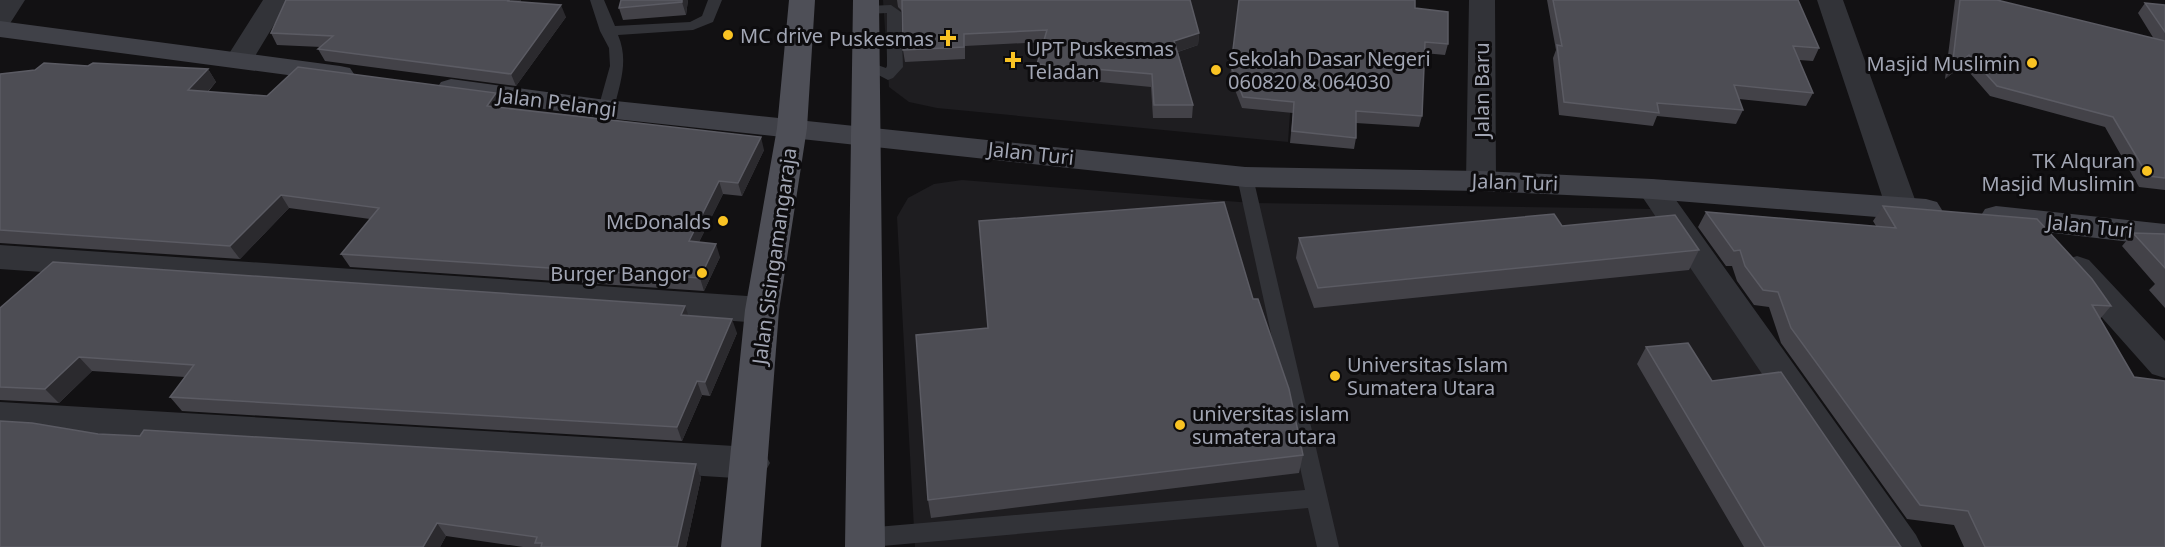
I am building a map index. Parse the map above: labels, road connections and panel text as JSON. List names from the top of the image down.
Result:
{
  "streets": {
    "main road": ["Jalan Pelangi", "Jalan Turi", "Jalan Sisingamangaraja"],
    "street": ["Jalan Baru"]
  },
  "crossings": [
    ["Jalan Baru", "Jalan Turi"],
    ["Jalan Pelangi", "Jalan Turi"],
    ["Jalan Pelangi", "Jalan Sisingamangaraja"]
  ],
  "places": {
    "other": [
      "MC drive",
      "Masjid Muslimin",
      "Sekolah Dasar Negeri 060820 & 064030",
      "TK Alquran Masjid Muslimin",
      "McDonalds",
      "Burger Bangor",
      "Universitas Islam Sumatera Utara",
      "universitas islam sumatera utara"
    ],
    "health": ["Puskesmas", "UPT Puskesmas Teladan"]
  }
}
